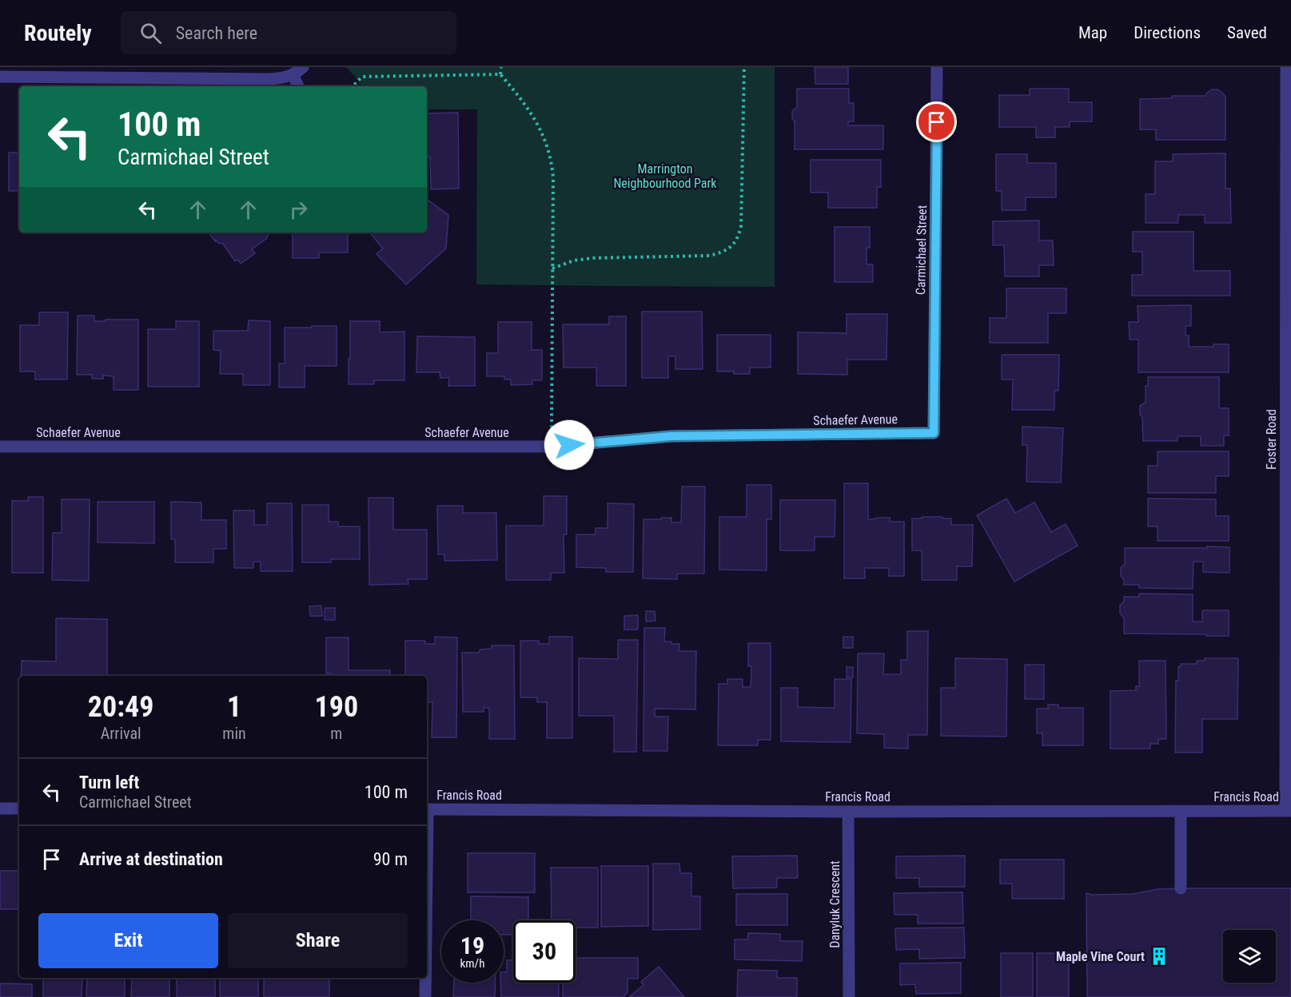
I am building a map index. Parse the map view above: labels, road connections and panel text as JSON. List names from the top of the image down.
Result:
{
  "streets": {
    "street": [
      "Carmichael Street",
      "Schaefer Avenue",
      "Foster Road",
      "Francis Road",
      "Danyluk Crescent"
    ]
  },
  "crossings": [
    ["Carmichael Street", "Schaefer Avenue"],
    ["Foster Road", "Francis Road"],
    ["Francis Road", "Danyluk Crescent"]
  ],
  "parks": ["Marrington Neighbourhood Park"],
  "places": {
    "building": ["Maple Vine Court"]
  },
  "page": {
    "header": "Routely",
    "search": "Search here",
    "nav": ["Map", "Directions", "Saved"],
    "turn": ["100 m", "Carmichael Street"],
    "eta": [
      "20:49",
      "Arrival",
      "1",
      "min",
      "190",
      "m"
    ],
    "list": [
      {
        "name": "Turn left",
        "note": "Carmichael Street",
        "value": "100 m"
      },
      {
        "name": "Arrive at destination",
        "value": "90 m"
      }
    ],
    "buttons": ["Exit", "Share"],
    "speed": "19 km/h",
    "limit": "30"
  }
}
